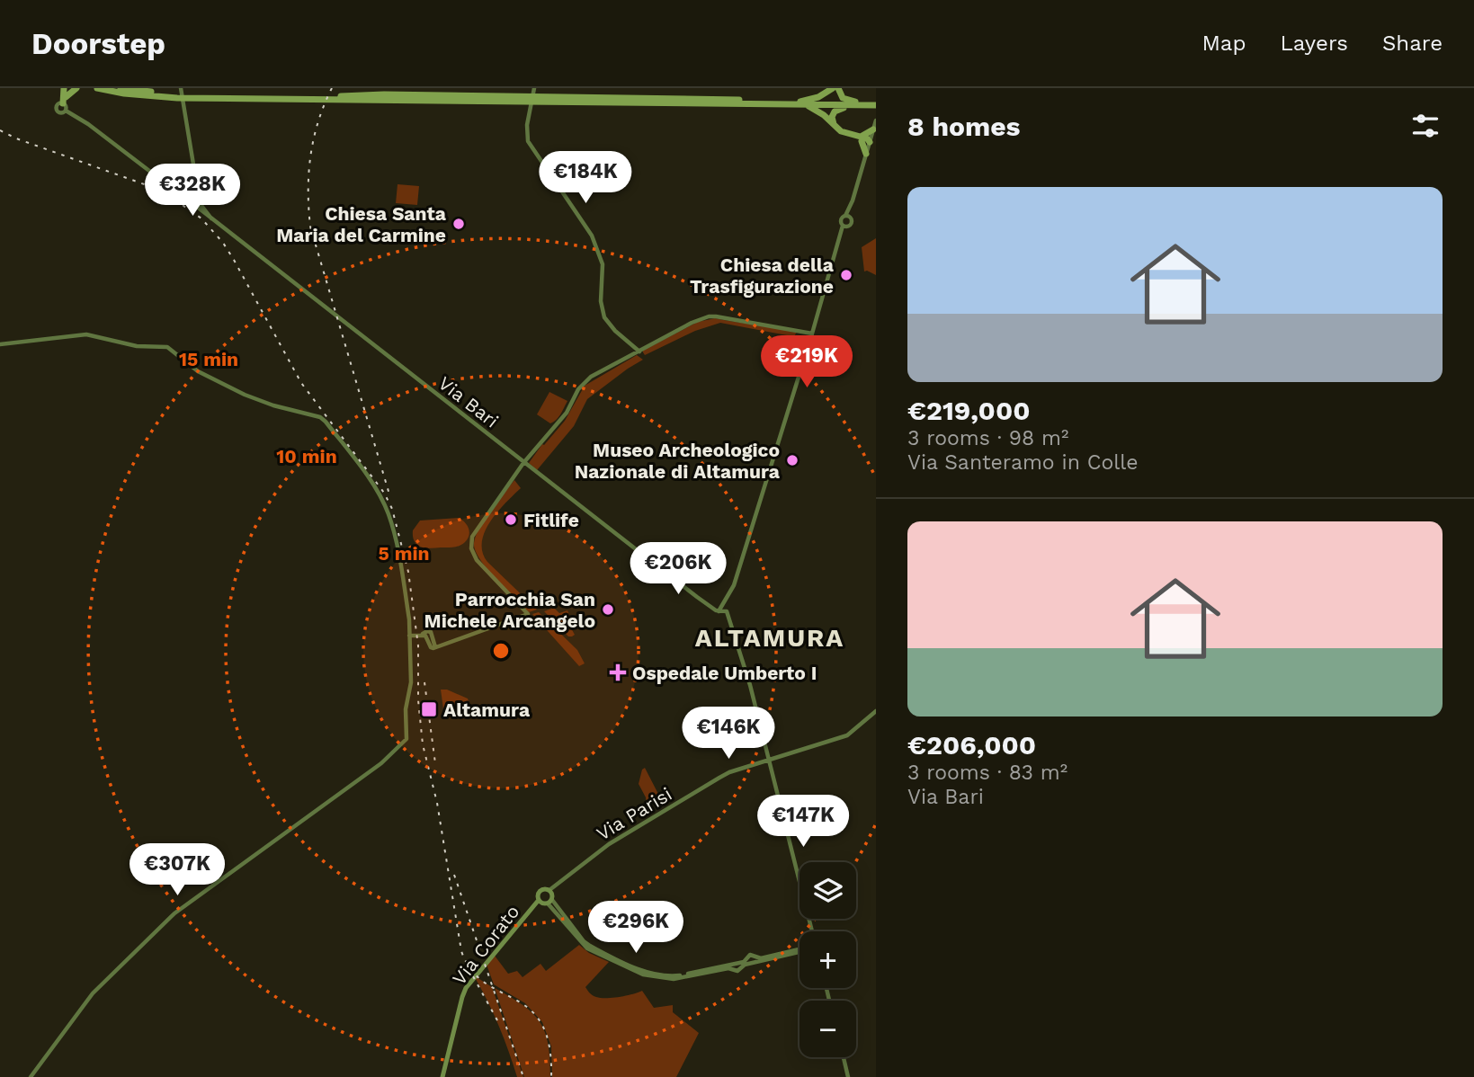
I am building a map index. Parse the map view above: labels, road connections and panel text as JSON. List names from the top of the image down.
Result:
{
  "streets": {
    "main road": ["Via Bari", "Via Parisi", "Via Corato"]
  },
  "crossings": [
    ["Via Parisi", "Via Corato"]
  ],
  "districts": ["ALTAMURA"],
  "places": {
    "other": [
      "Chiesa Santa Maria del Carmine",
      "Chiesa della Trasfigurazione",
      "Museo Archeologico Nazionale di Altamura",
      "Fitlife",
      "Parrocchia San Michele Arcangelo"
    ],
    "health": ["Ospedale Umberto I"],
    "transit": ["Altamura"]
  },
  "page": {
    "header": "Doorstep",
    "nav": ["Map", "Layers", "Share"],
    "heading": "8 homes",
    "price": [
      "€184K",
      "€328K",
      "€219K",
      "€206K",
      "€146K",
      "€147K",
      "€307K",
      "€296K"
    ],
    "list": [
      {
        "name": "€219,000",
        "note": "3 rooms · 98 m² · Via Santeramo in Colle"
      },
      {
        "name": "€206,000",
        "note": "3 rooms · 83 m² · Via Bari"
      }
    ],
    "map_buttons": ["+", "−"]
  },
  "rings": ["15 min", "10 min", "5 min"]
}
